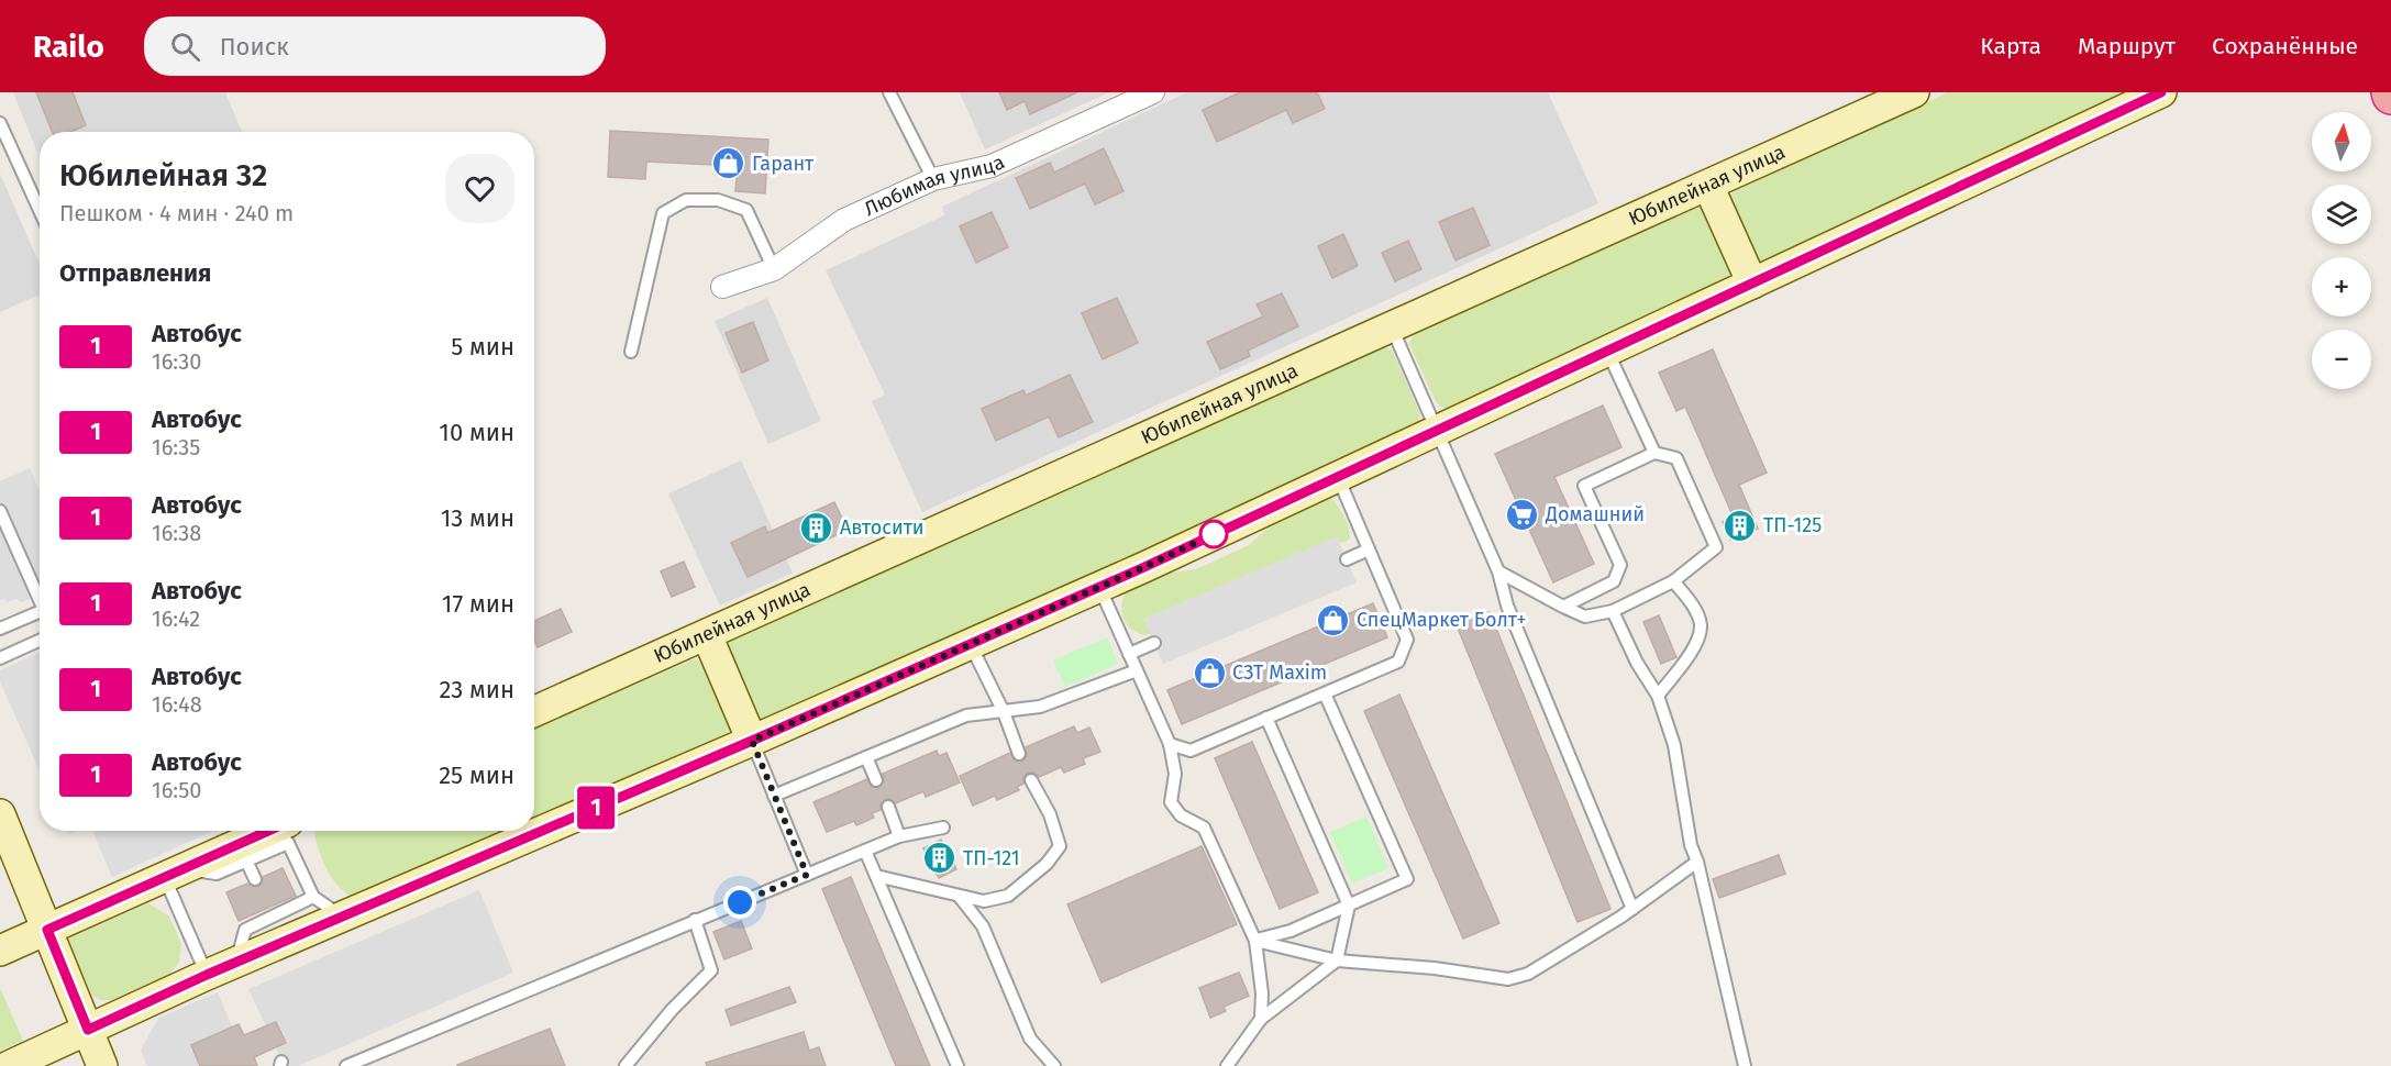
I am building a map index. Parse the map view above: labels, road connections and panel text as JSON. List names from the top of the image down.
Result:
{
  "streets": {
    "main road": ["Юбилейная улица"],
    "street": ["Любимая улица"]
  },
  "places": {
    "shop": ["Гарант", "СпецМаркет Болт+", "СЗТ Maxim"],
    "supermarket": ["Домашний"],
    "building": ["ТП-125", "Автосити", "ТП-121"]
  },
  "lines": ["bus line 1"],
  "north": "top",
  "page": {
    "header": "Railo",
    "search": "Поиск",
    "nav": ["Карта", "Маршрут", "Сохранённые"],
    "on_map": "1",
    "map_buttons": ["+", "−"],
    "heading": [
      ["Юбилейная 32", "Пешком · 4 мин · 240 m"],
      "Отправления"
    ],
    "list": [
      {
        "mark": "1",
        "name": "Автобус",
        "note": "16:30",
        "value": "5 мин"
      },
      {
        "mark": "1",
        "name": "Автобус",
        "note": "16:35",
        "value": "10 мин"
      },
      {
        "mark": "1",
        "name": "Автобус",
        "note": "16:38",
        "value": "13 мин"
      },
      {
        "mark": "1",
        "name": "Автобус",
        "note": "16:42",
        "value": "17 мин"
      },
      {
        "mark": "1",
        "name": "Автобус",
        "note": "16:48",
        "value": "23 мин"
      },
      {
        "mark": "1",
        "name": "Автобус",
        "note": "16:50",
        "value": "25 мин"
      }
    ]
  }
}
